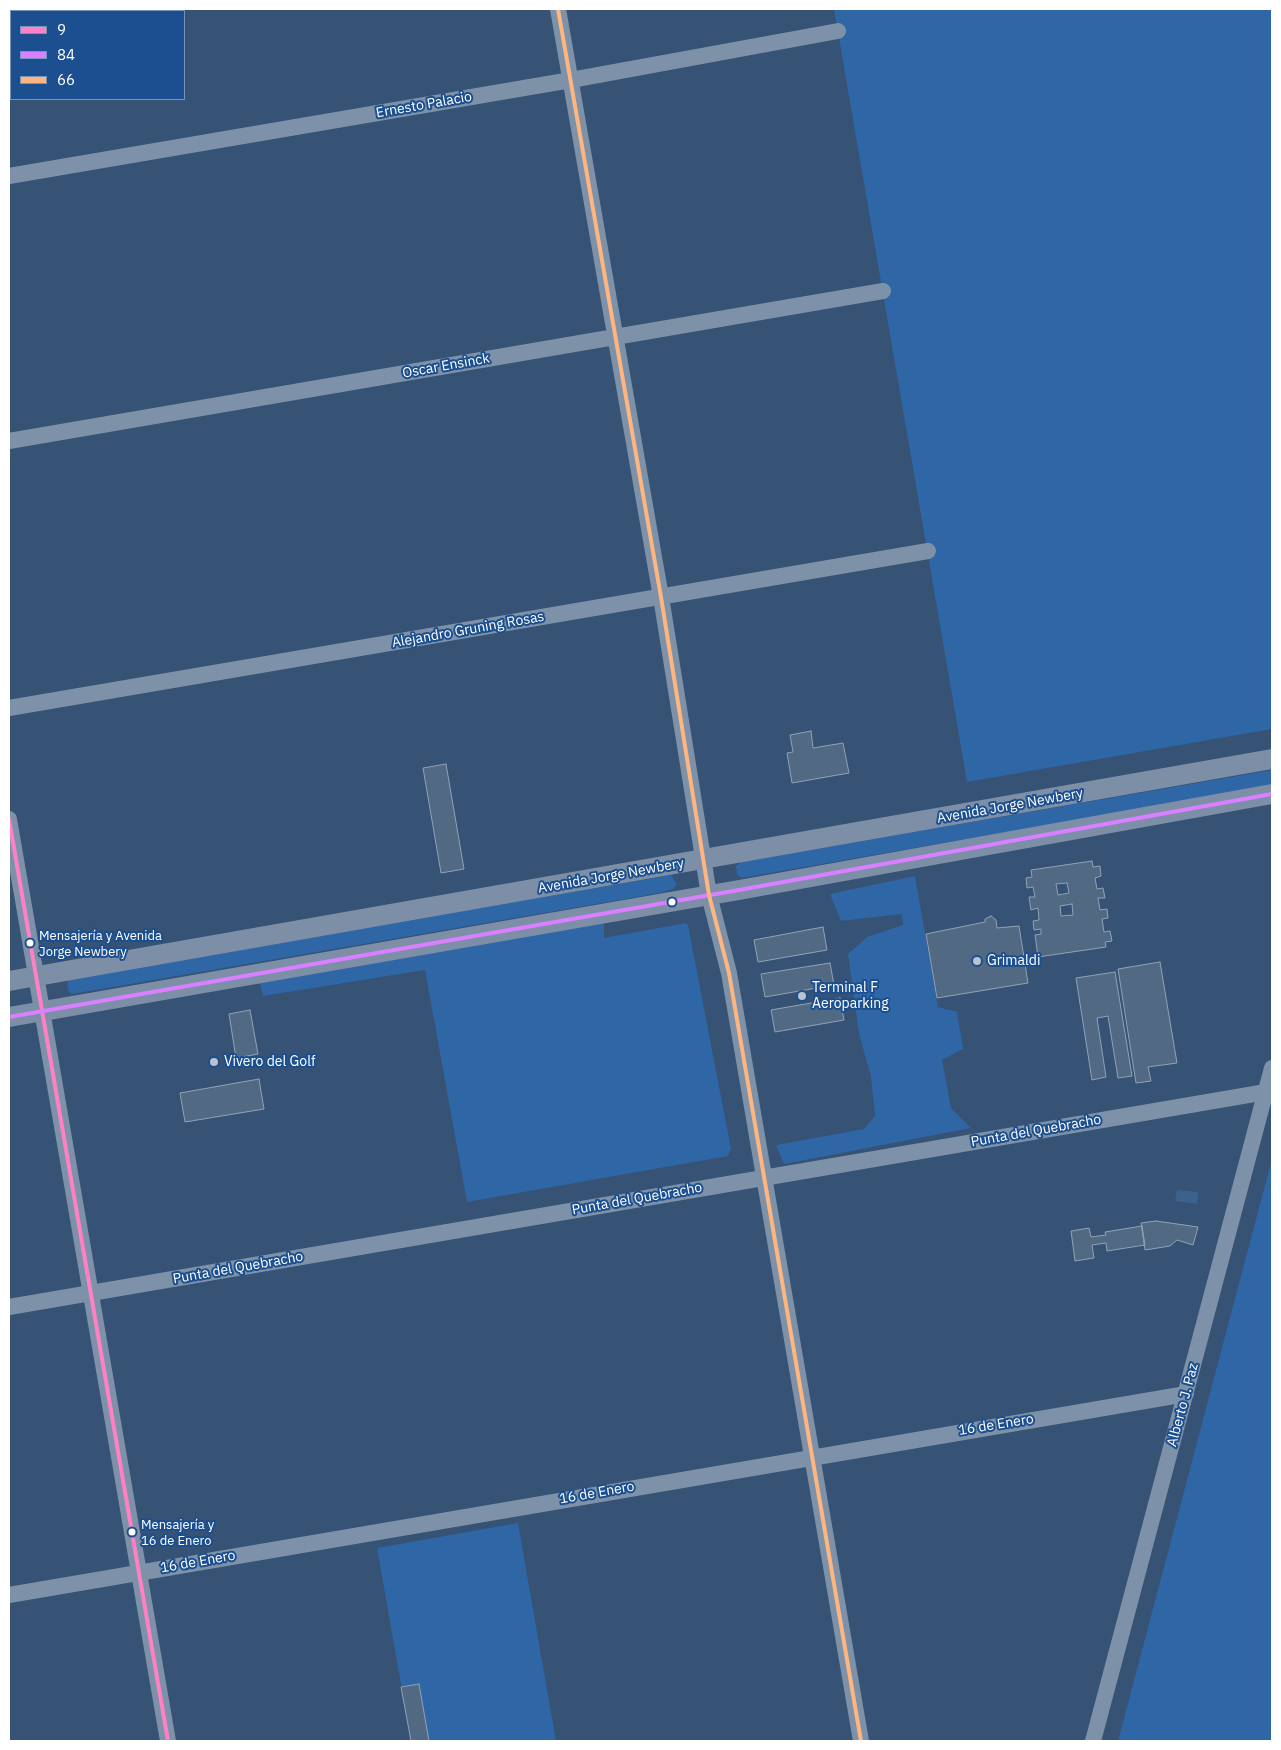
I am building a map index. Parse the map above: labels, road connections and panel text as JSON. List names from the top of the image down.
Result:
{
  "streets": {
    "main road": ["Avenida Jorge Newbery"],
    "street": [
      "Ernesto Palacio",
      "Oscar Ensinck",
      "Alejandro Gruning Rosas",
      "Punta del Quebracho",
      "Alberto J. Paz",
      "16 de Enero"
    ]
  },
  "crossings": [
    ["Punta del Quebracho", "Alberto J. Paz"],
    ["Alberto J. Paz", "16 de Enero"]
  ],
  "places": [
    "Mensajería y Avenida Jorge Newbery",
    "Grimaldi",
    "Terminal F Aeroparking",
    "Vivero del Golf",
    "Mensajería y 16 de Enero"
  ],
  "lines": ["transit line 66", "transit line 84", "transit line 9"],
  "legend": ["9", "84", "66"]
}
